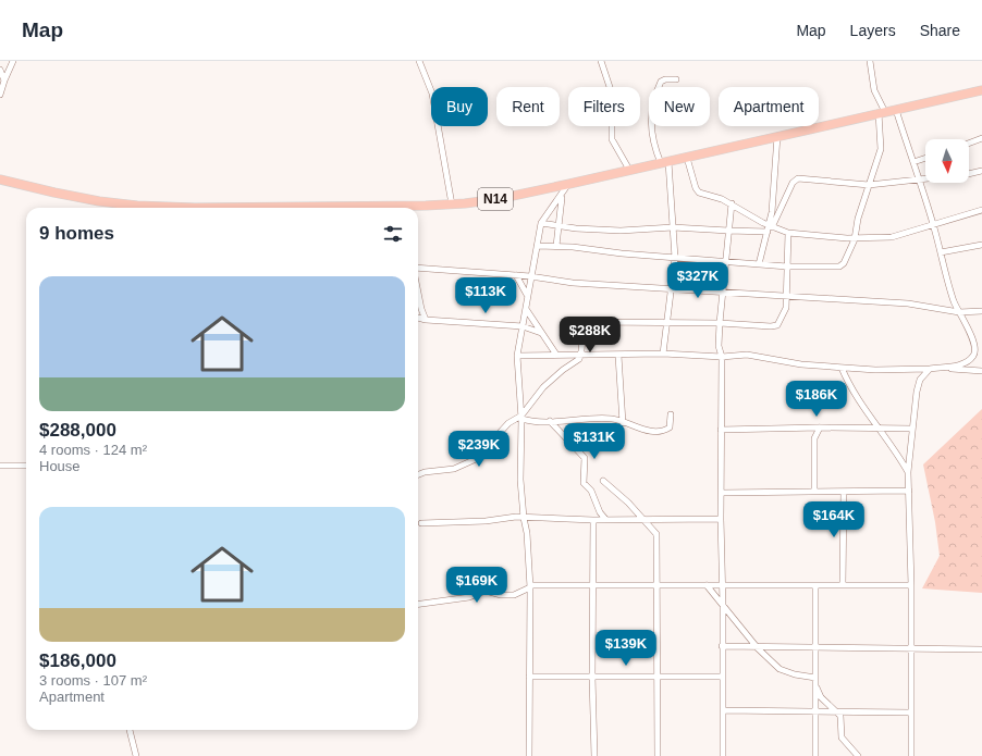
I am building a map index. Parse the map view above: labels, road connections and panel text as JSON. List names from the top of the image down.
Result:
{
  "streets": {
    "main road": ["N14"]
  },
  "north": "bottom",
  "page": {
    "header": "Map",
    "nav": ["Map", "Layers", "Share"],
    "chip": [
      "Buy",
      "Rent",
      "Filters",
      "New",
      "Apartment"
    ],
    "heading": "9 homes",
    "list": [
      {
        "name": "$288,000",
        "note": "4 rooms · 124 m² · House"
      },
      {
        "name": "$186,000",
        "note": "3 rooms · 107 m² · Apartment"
      }
    ],
    "price": [
      "$327K",
      "$113K",
      "$288K",
      "$186K",
      "$131K",
      "$239K",
      "$164K",
      "$169K",
      "$139K"
    ]
  }
}
